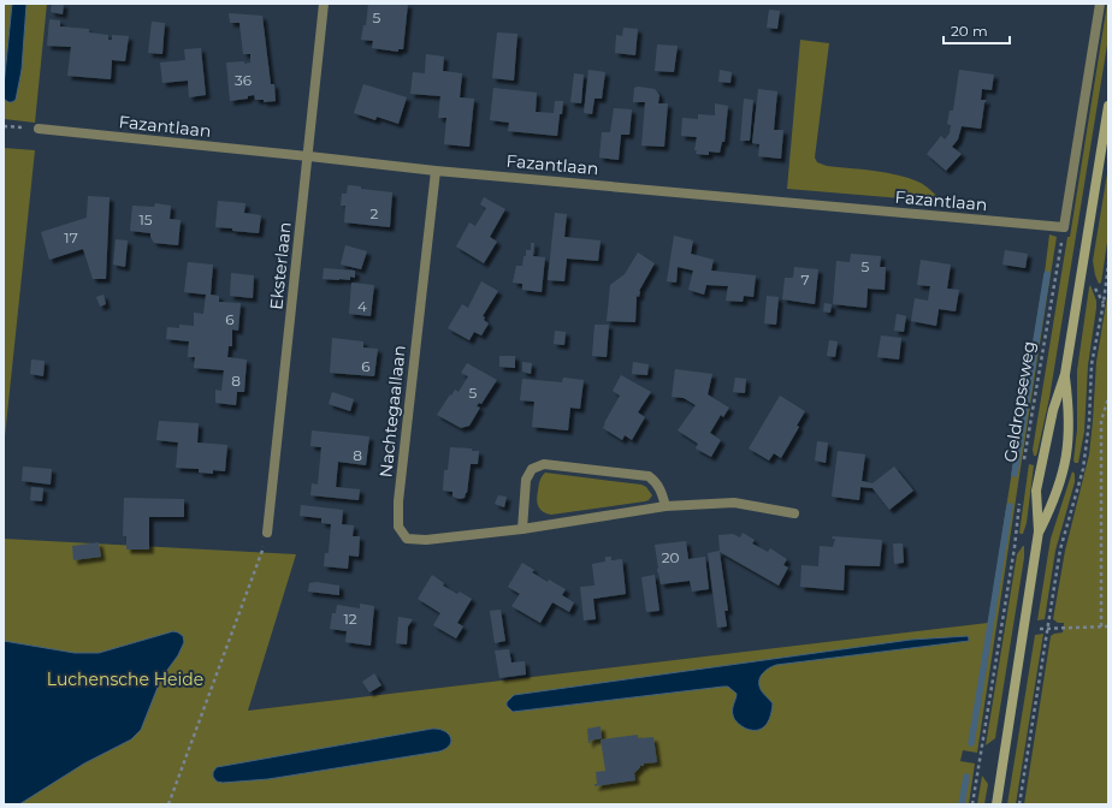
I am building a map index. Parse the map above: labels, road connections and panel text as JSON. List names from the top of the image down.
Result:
{
  "streets": {
    "main road": ["Geldropseweg"],
    "street": ["Fazantlaan", "Eksterlaan", "Nachtegaallaan"]
  },
  "crossings": [
    ["Fazantlaan", "Eksterlaan"],
    ["Fazantlaan", "Geldropseweg"],
    ["Fazantlaan", "Nachtegaallaan"]
  ],
  "parks": ["Luchensche Heide"],
  "house_numbers": [
    "5",
    "36",
    "2",
    "15",
    "17",
    "5",
    "7",
    "4",
    "6",
    "6",
    "8",
    "5",
    "8",
    "20",
    "12"
  ],
  "scale_bar": "20 m"
}
